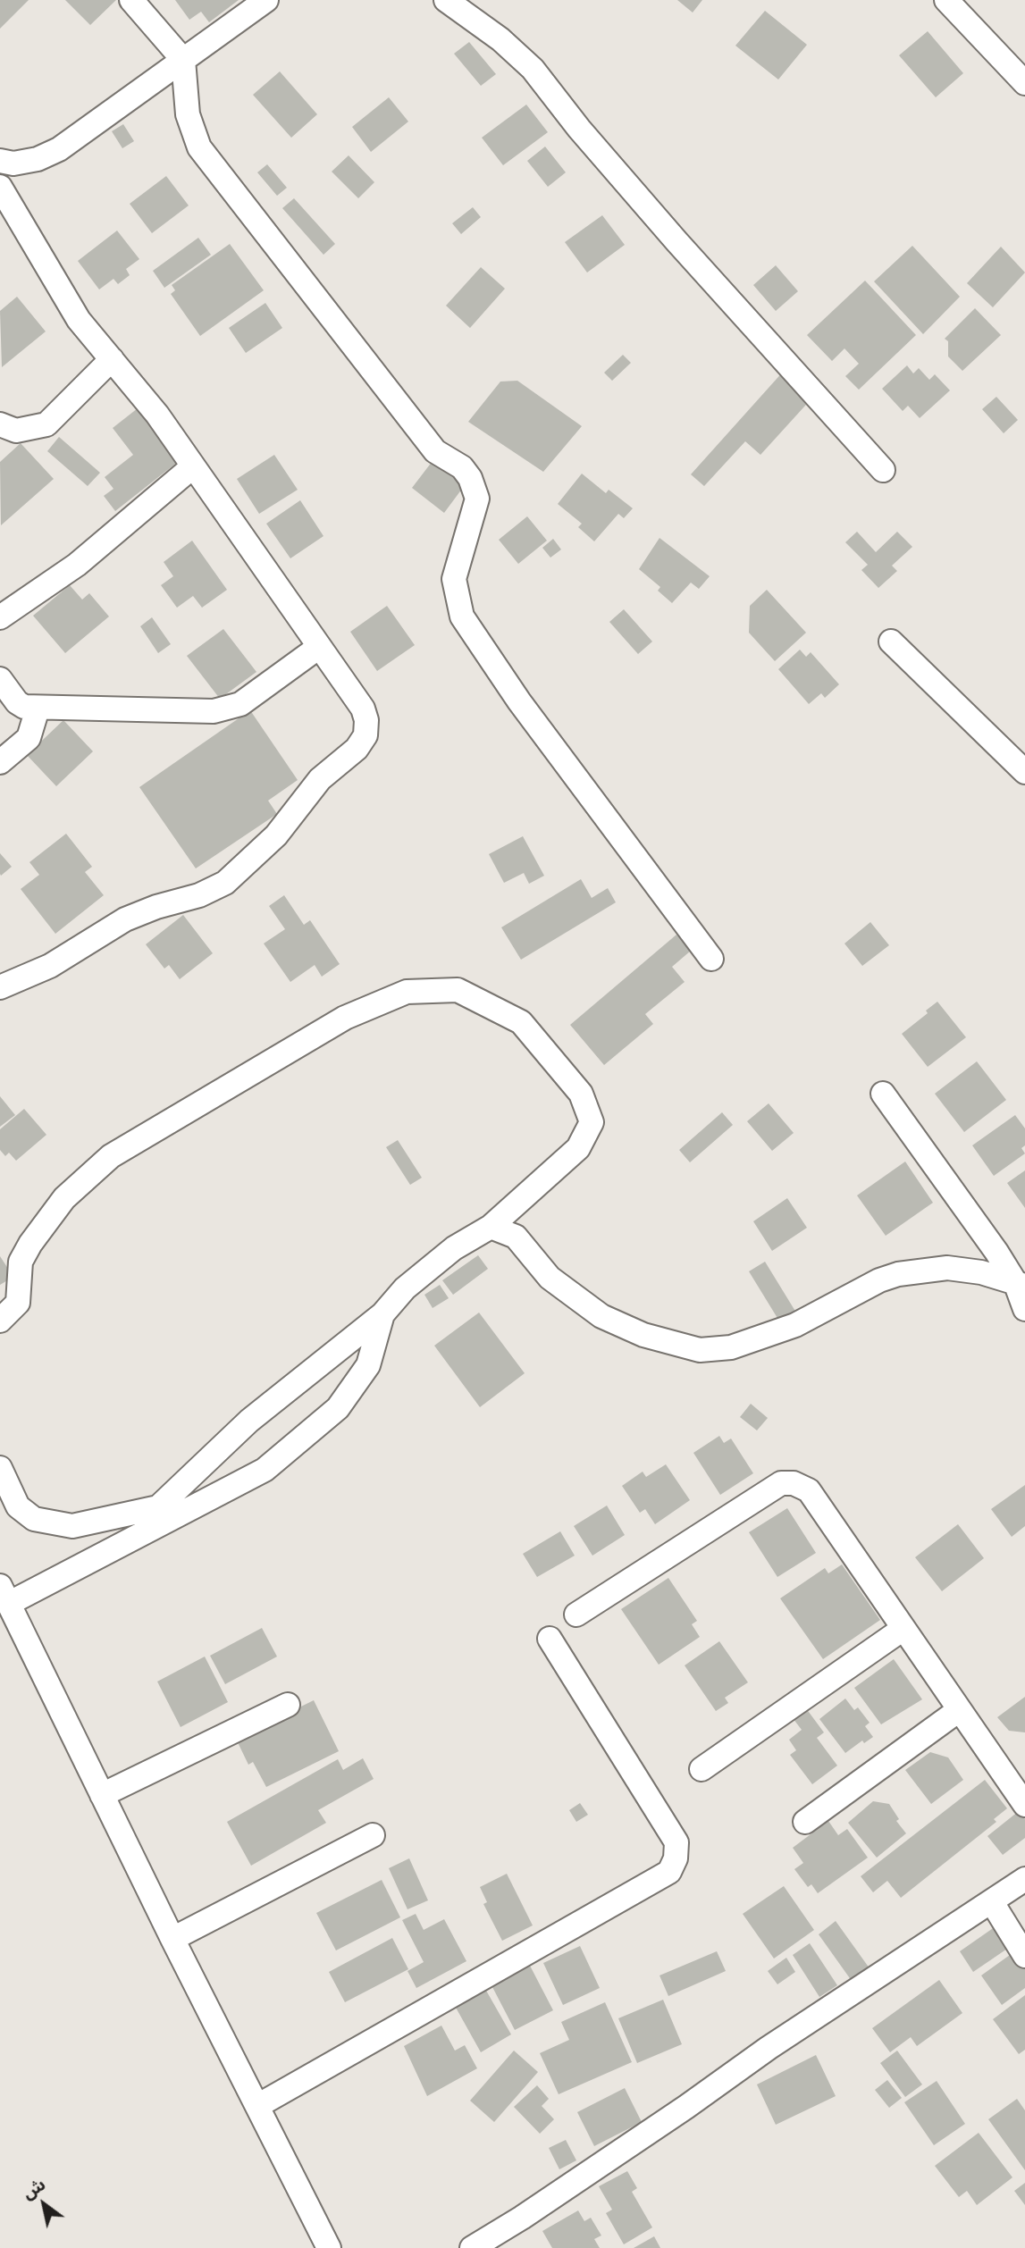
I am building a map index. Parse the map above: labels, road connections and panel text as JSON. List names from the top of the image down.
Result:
{
  "north": "top left"
}
